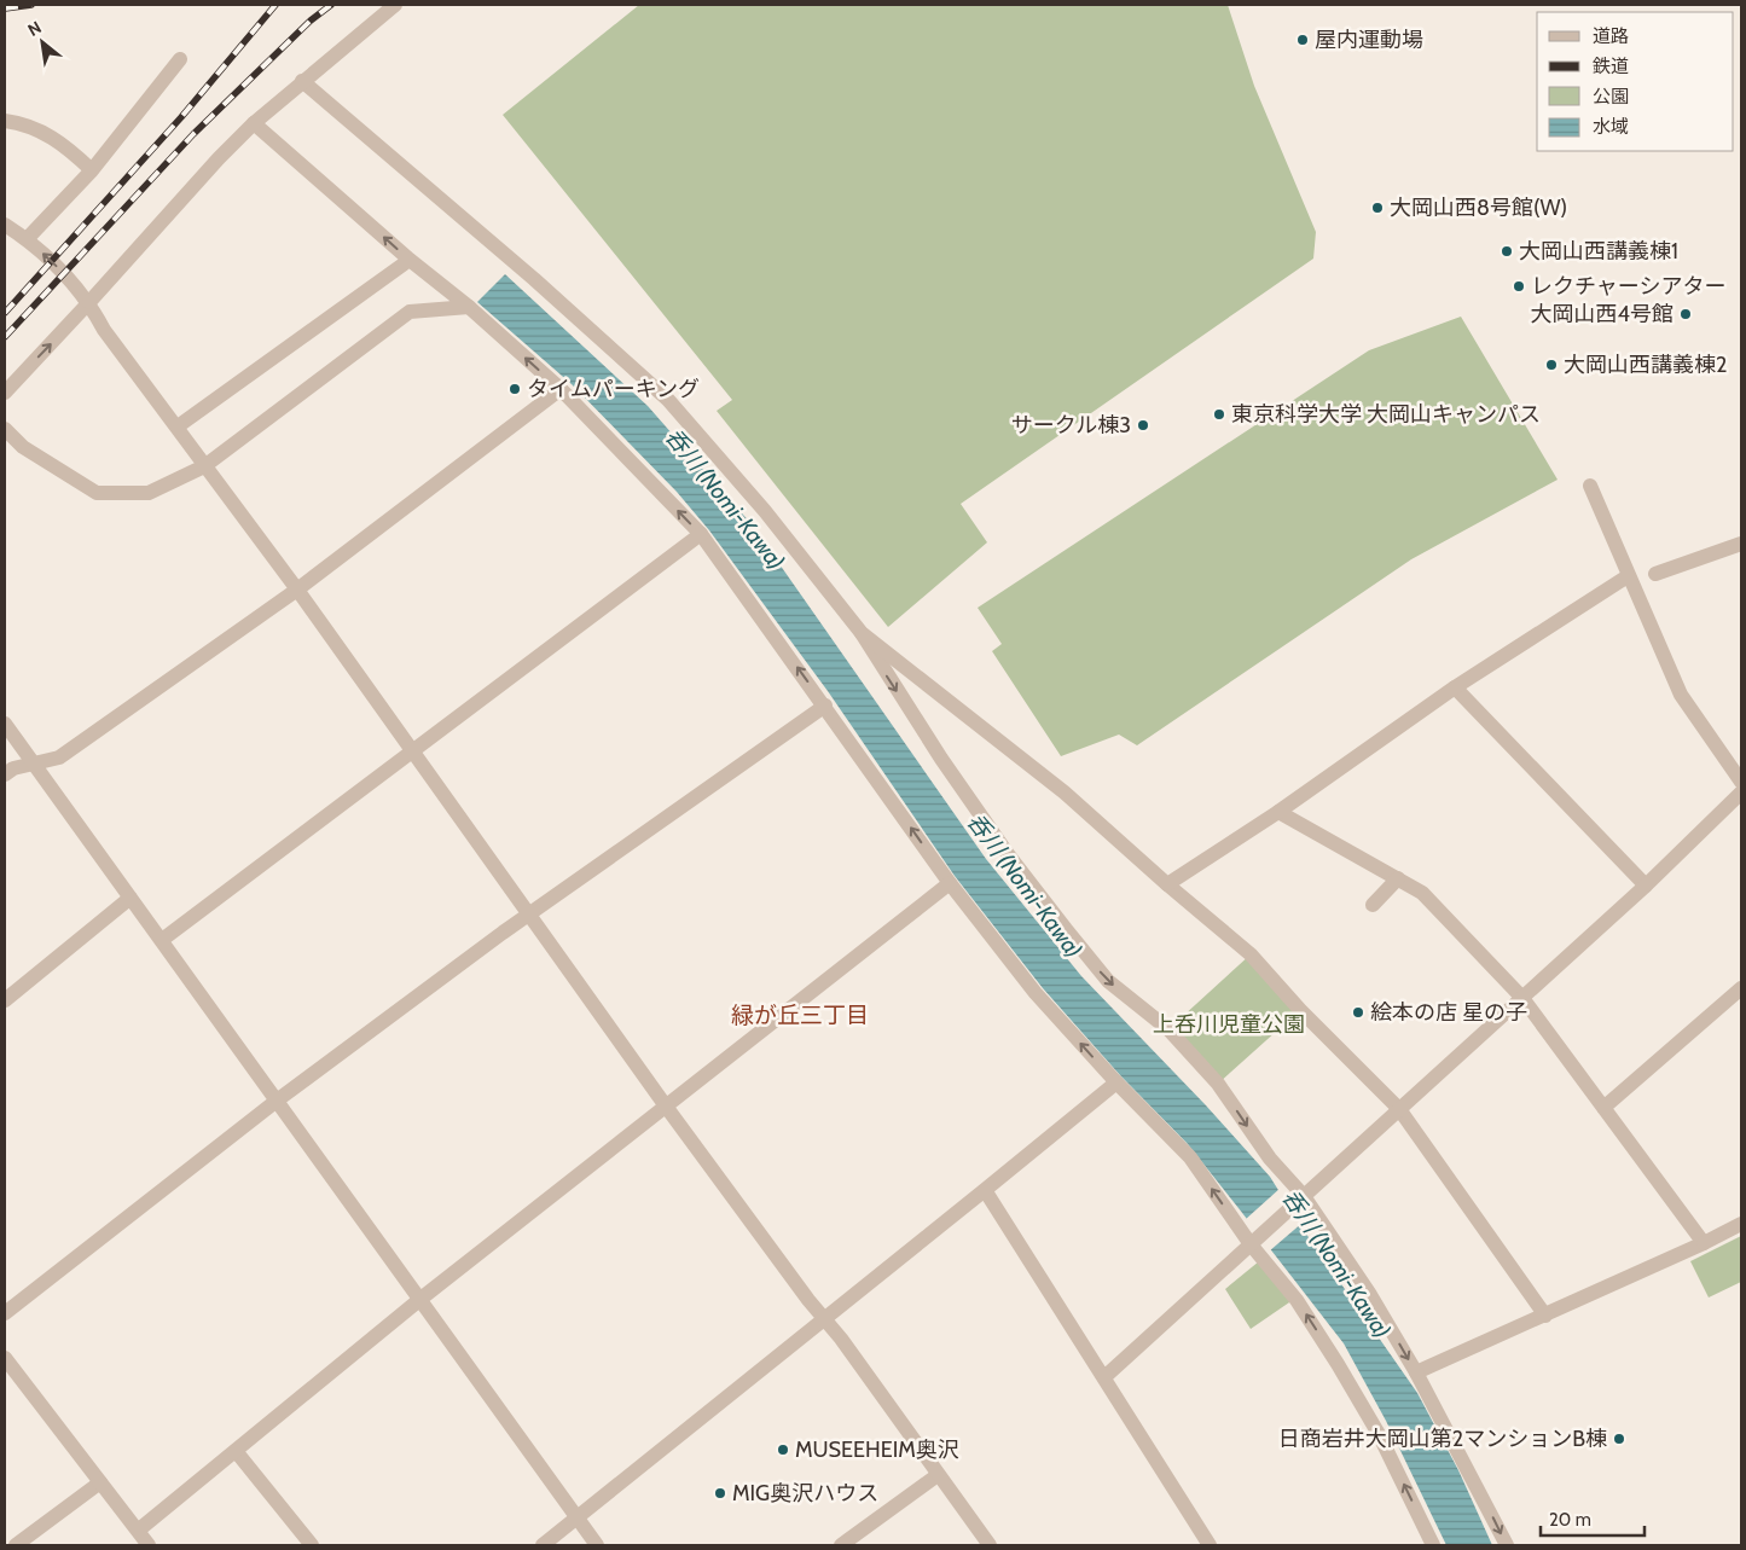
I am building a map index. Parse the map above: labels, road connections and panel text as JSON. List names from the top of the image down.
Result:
{
  "districts": ["緑が丘三丁目"],
  "water": ["呑川 (Nomi-Kawa)"],
  "parks": ["上呑川児童公園"],
  "places": [
    "屋内運動場",
    "大岡山西8号館(W)",
    "大岡山西講義棟1",
    "レクチャーシアター",
    "大岡山西4号館",
    "大岡山西講義棟2",
    "タイムパーキング",
    "東京科学大学 大岡山キャンパス",
    "サークル棟3",
    "絵本の店 星の子",
    "日商岩井大岡山第2マンションB棟",
    "MUSEEHEIM奥沢",
    "MIG奥沢ハウス"
  ],
  "legend": [
    "道路",
    "鉄道",
    "公園",
    "水域"
  ],
  "scale_bar": "20 m",
  "north": "top left"
}
